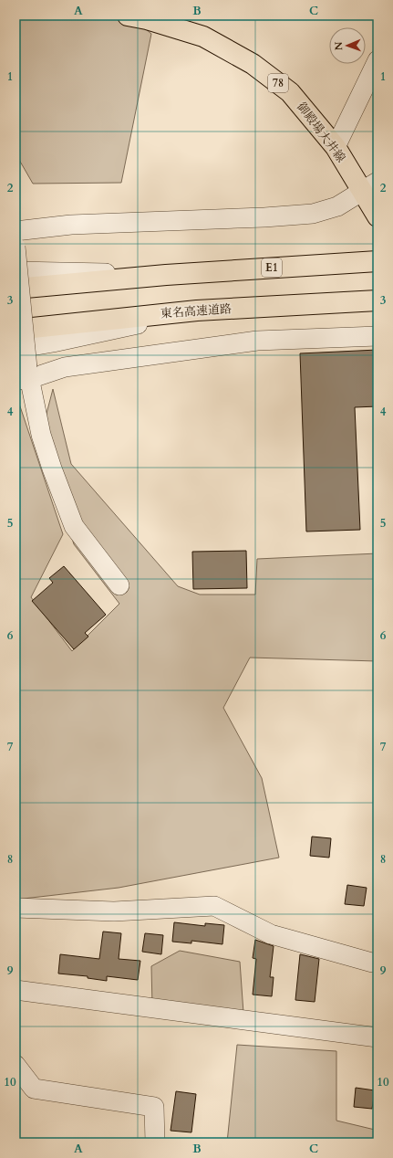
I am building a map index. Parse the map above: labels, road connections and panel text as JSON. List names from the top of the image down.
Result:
{
  "streets": {
    "main road": [
      "78",
      "御殿場大井線",
      "E1",
      "東名高速道路"
    ]
  },
  "north": "left",
  "grid": {
    "columns": ["A", "B", "C"],
    "rows": [
      "1",
      "2",
      "3",
      "4",
      "5",
      "6",
      "7",
      "8",
      "9",
      "10"
    ]
  }
}
